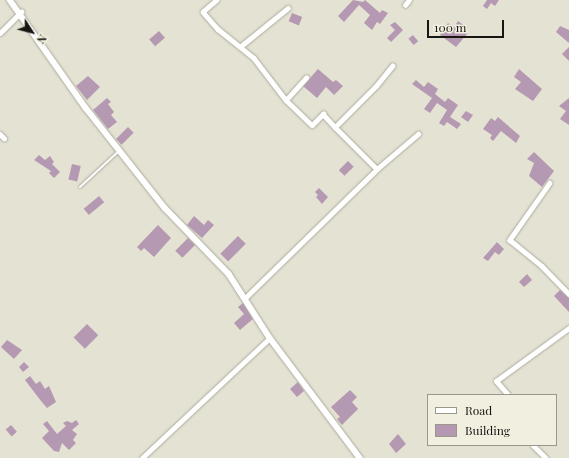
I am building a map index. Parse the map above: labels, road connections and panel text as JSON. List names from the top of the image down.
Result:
{
  "legend": ["Road", "Building"],
  "scale_bar": "100 m",
  "north": "bottom right"
}
